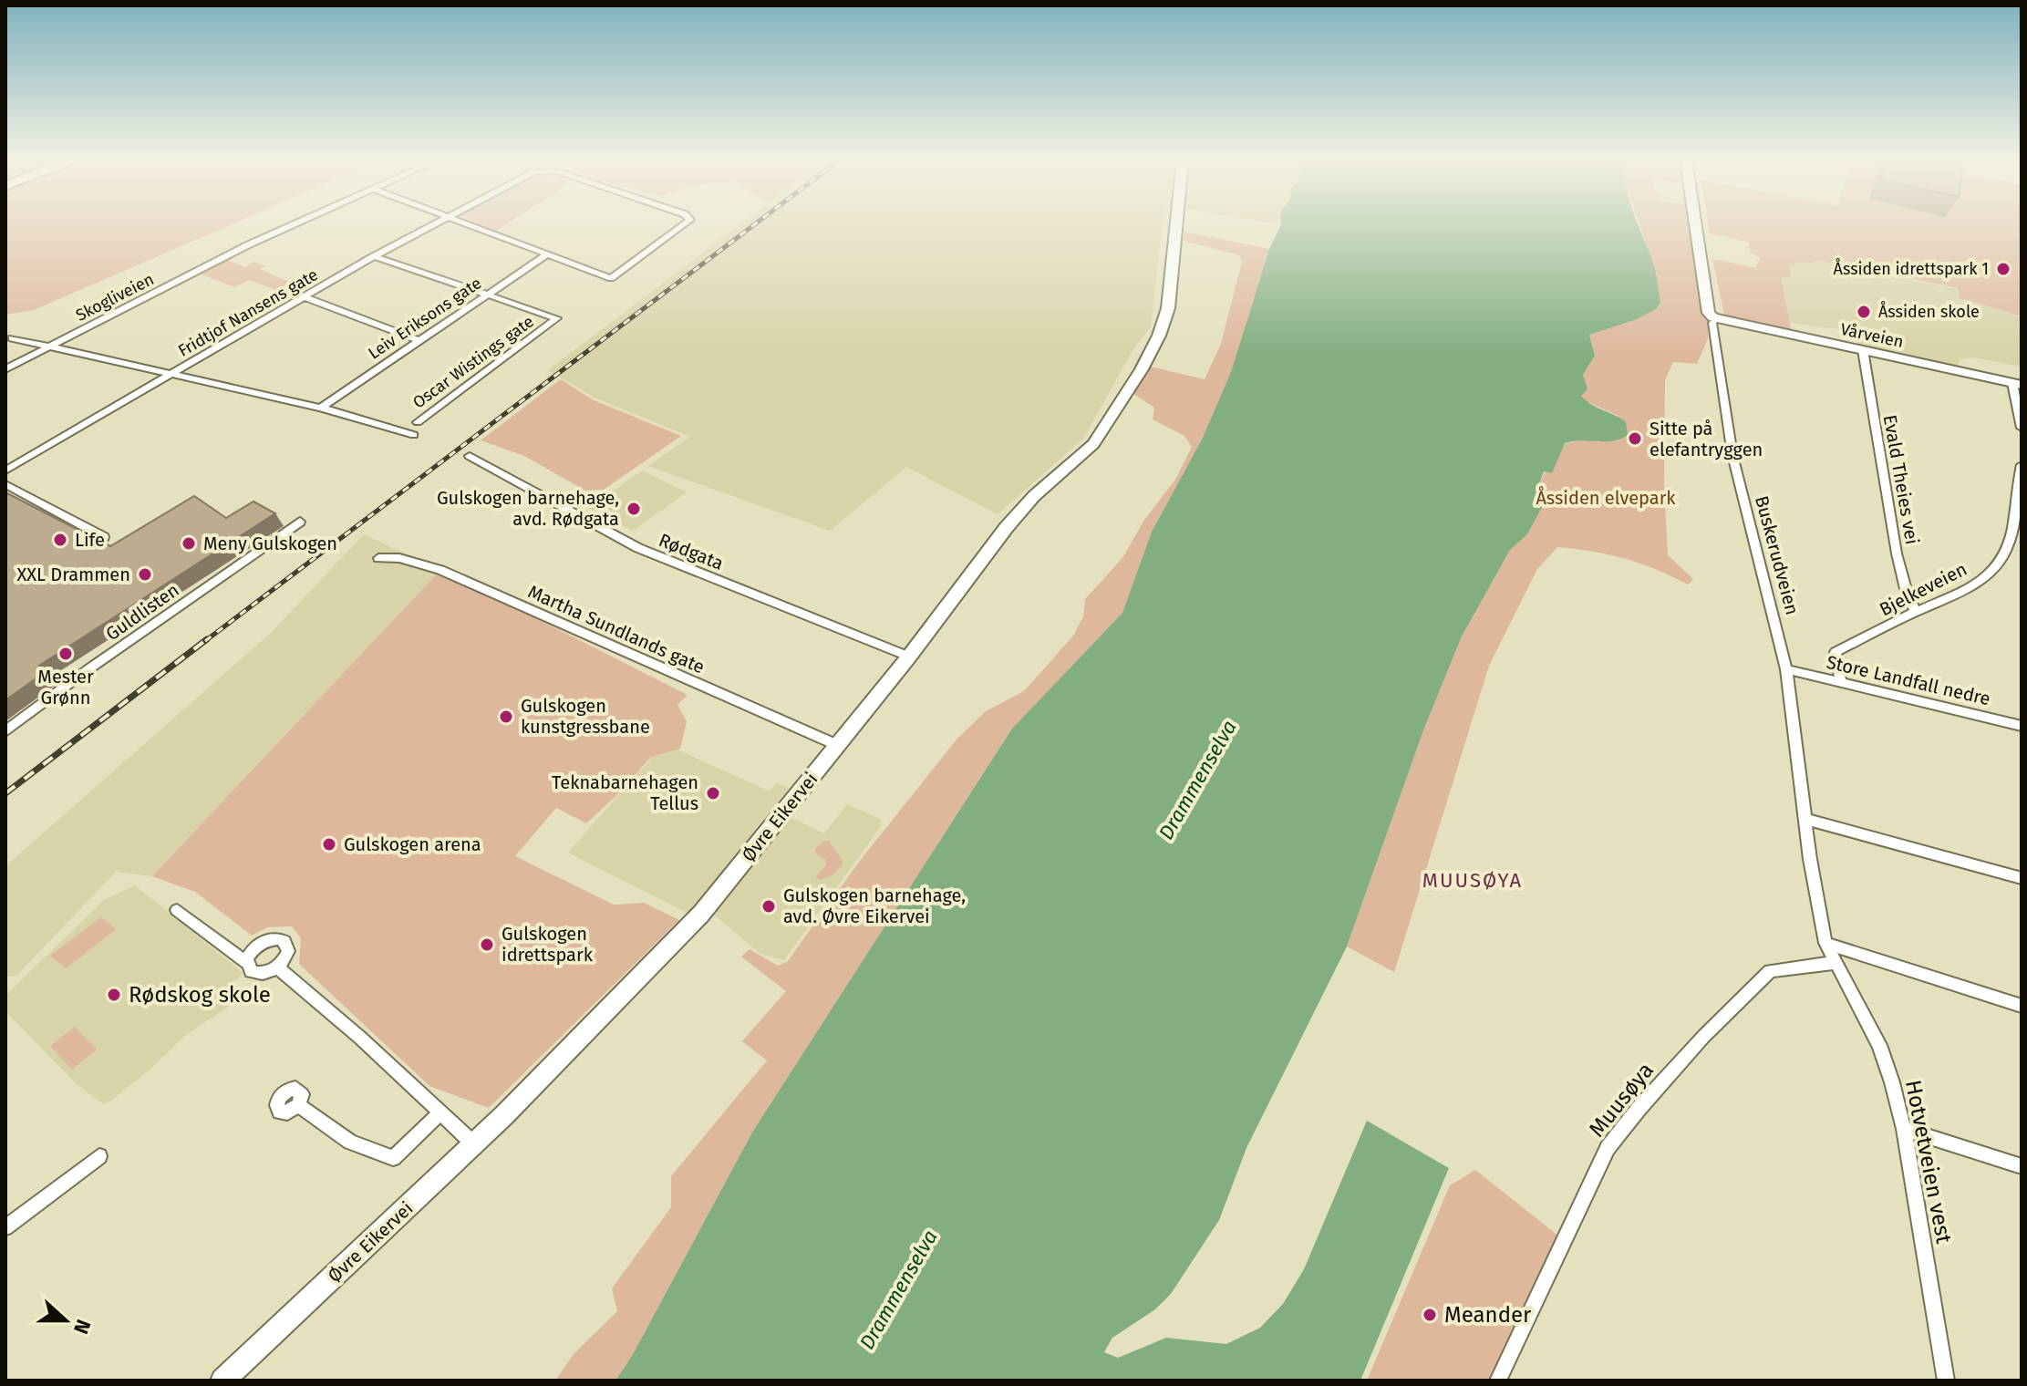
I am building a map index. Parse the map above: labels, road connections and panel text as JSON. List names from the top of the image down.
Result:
{
  "streets": {
    "main road": ["Vårveien", "Buskerudveien", "Øvre Eikervei"],
    "street": [
      "Skogliveien",
      "Fridtjof Nansens gate",
      "Leiv Eriksons gate",
      "Oscar Wistings gate",
      "Evald Theies vei",
      "Rødgata",
      "Bjelkeveien",
      "Guldlisten",
      "Martha Sundlands gate",
      "Store Landfall nedre",
      "Muusøya",
      "Hotvetveien vest"
    ]
  },
  "crossings": [
    ["Fridtjof Nansens gate", "Leiv Eriksons gate"],
    ["Leiv Eriksons gate", "Oscar Wistings gate"],
    ["Vårveien", "Evald Theies vei"],
    ["Vårveien", "Buskerudveien"],
    ["Evald Theies vei", "Bjelkeveien"],
    ["Rødgata", "Øvre Eikervei"],
    ["Buskerudveien", "Store Landfall nedre"],
    ["Buskerudveien", "Muusøya"],
    ["Buskerudveien", "Hotvetveien vest"],
    ["Bjelkeveien", "Store Landfall nedre"],
    ["Martha Sundlands gate", "Øvre Eikervei"],
    ["Muusøya", "Hotvetveien vest"]
  ],
  "districts": ["MUUSØYA"],
  "water": ["Drammenselva"],
  "parks": ["Åssiden elvepark"],
  "places": [
    "Åssiden idrettspark 1",
    "Åssiden skole",
    "Sitte på elefantryggen",
    "Gulskogen barnehage, avd. Rødgata",
    "Life",
    "Meny Gulskogen",
    "XXL Drammen",
    "Mester Grønn",
    "Gulskogen kunstgressbane",
    "Teknabarnehagen Tellus",
    "Gulskogen arena",
    "Gulskogen barnehage, avd. Øvre Eikervei",
    "Gulskogen idrettspark",
    "Rødskog skole",
    "Meander"
  ],
  "north": "right"
}
